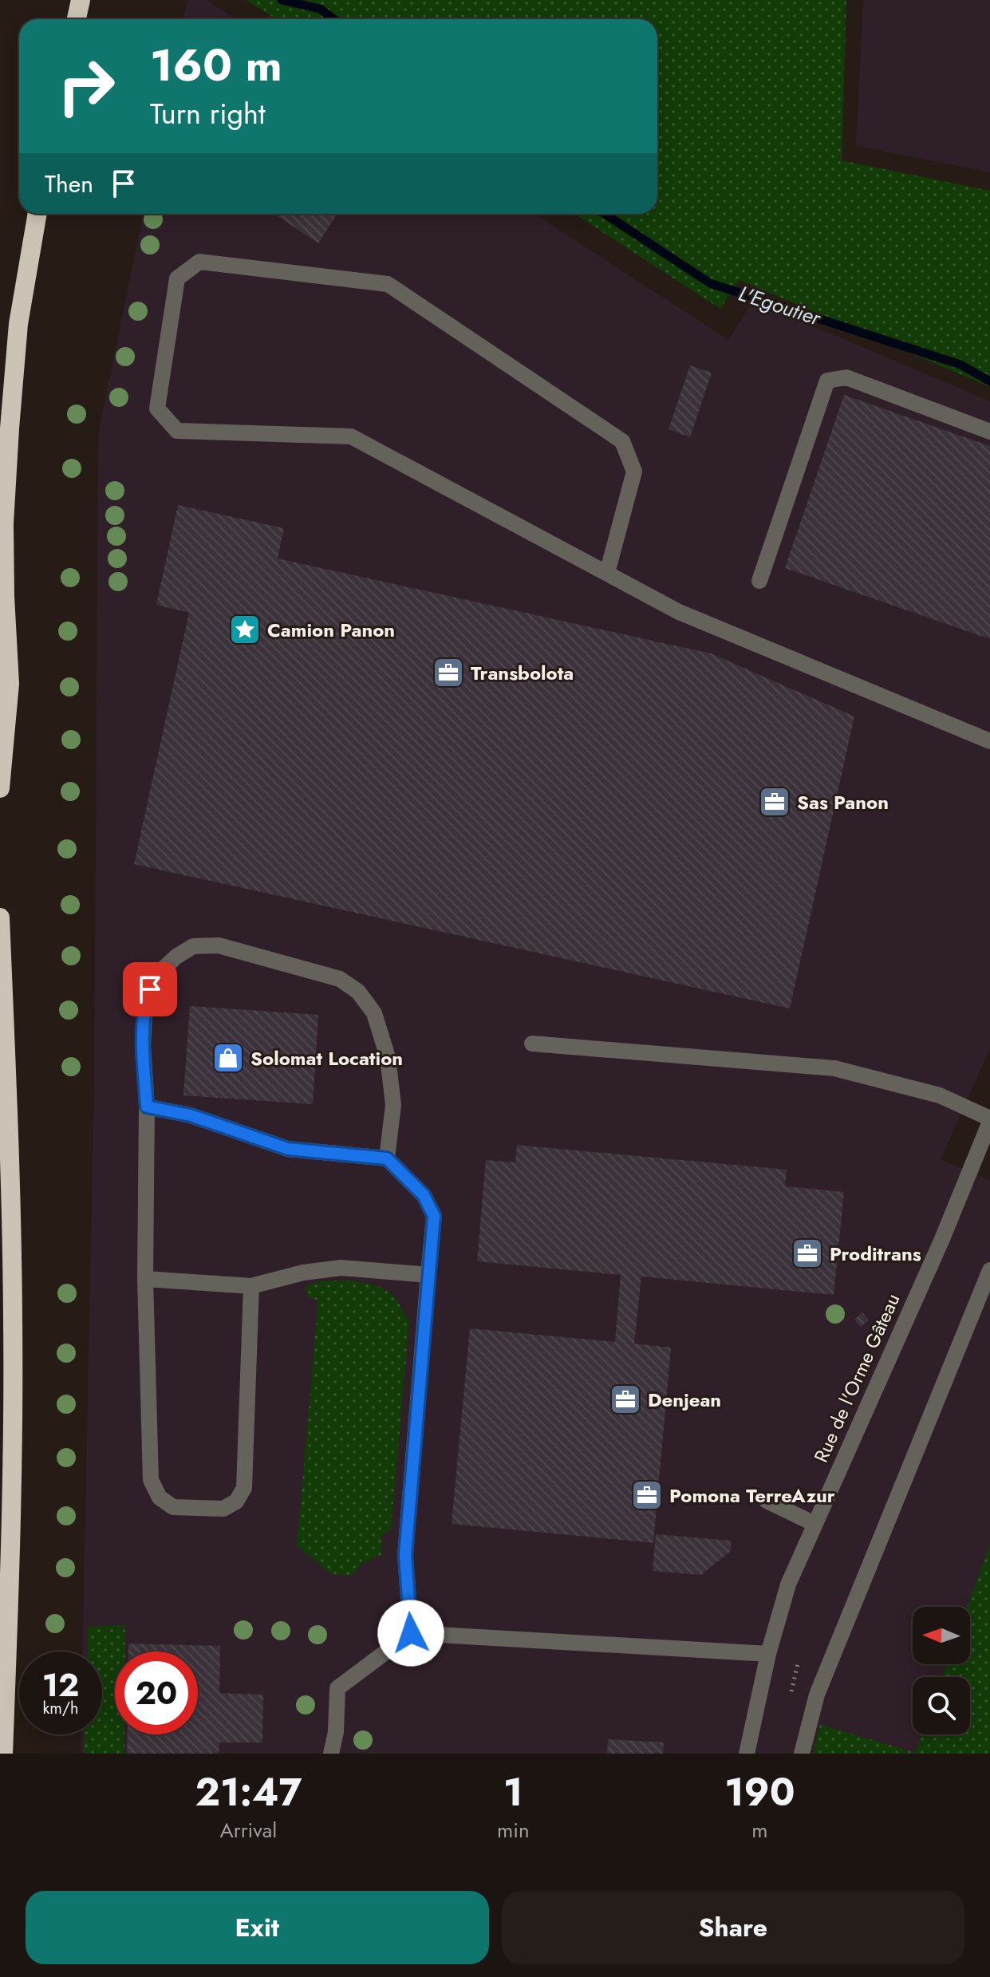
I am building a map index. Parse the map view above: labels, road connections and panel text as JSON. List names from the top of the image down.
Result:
{
  "streets": {
    "street": ["Rue de l'Orme Gâteau"]
  },
  "water": ["L'Egoutier"],
  "places": {
    "place": ["Camion Panon"],
    "office": [
      "Transbolota",
      "Sas Panon",
      "Proditrans",
      "Denjean",
      "Pomona TerreAzur"
    ],
    "shop": ["Solomat Location"]
  },
  "north": "left",
  "page": {
    "turn": ["160 m", "Turn right"],
    "then": "Then",
    "speed": "12 km/h",
    "limit": "20",
    "eta": [
      "21:47",
      "Arrival",
      "1",
      "min",
      "190",
      "m"
    ],
    "buttons": ["Exit", "Share"]
  }
}
